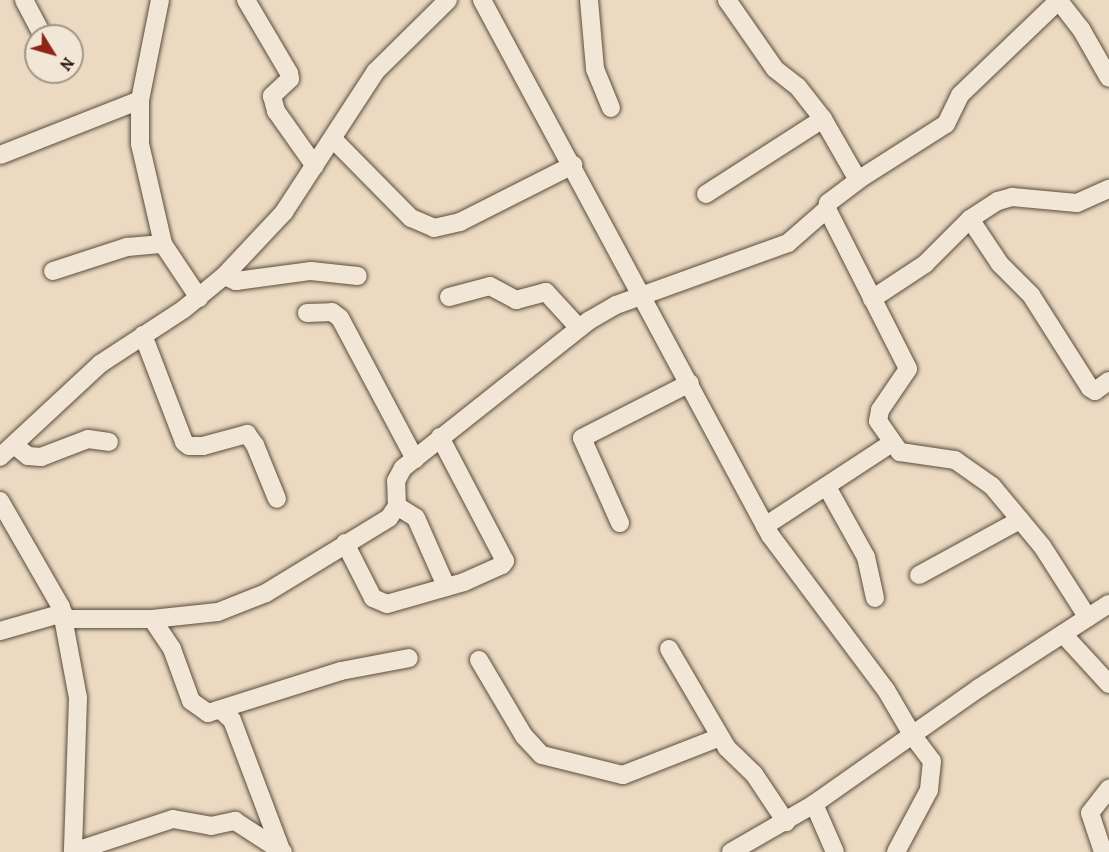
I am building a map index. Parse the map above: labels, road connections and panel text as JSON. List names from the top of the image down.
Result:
{
  "north": "bottom right"
}
